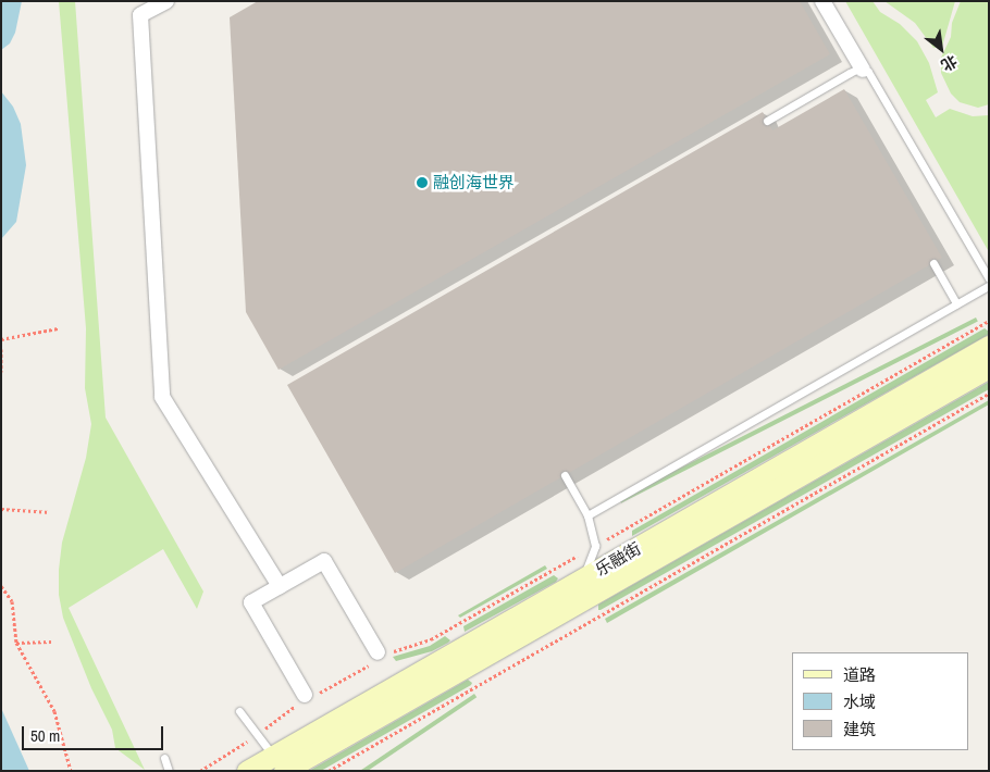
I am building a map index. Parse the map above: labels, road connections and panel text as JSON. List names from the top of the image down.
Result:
{
  "streets": {
    "street": ["乐融街"]
  },
  "places": ["融创海世界"],
  "legend": ["道路", "水域", "建筑"],
  "scale_bar": "50 m",
  "north": "bottom right"
}
